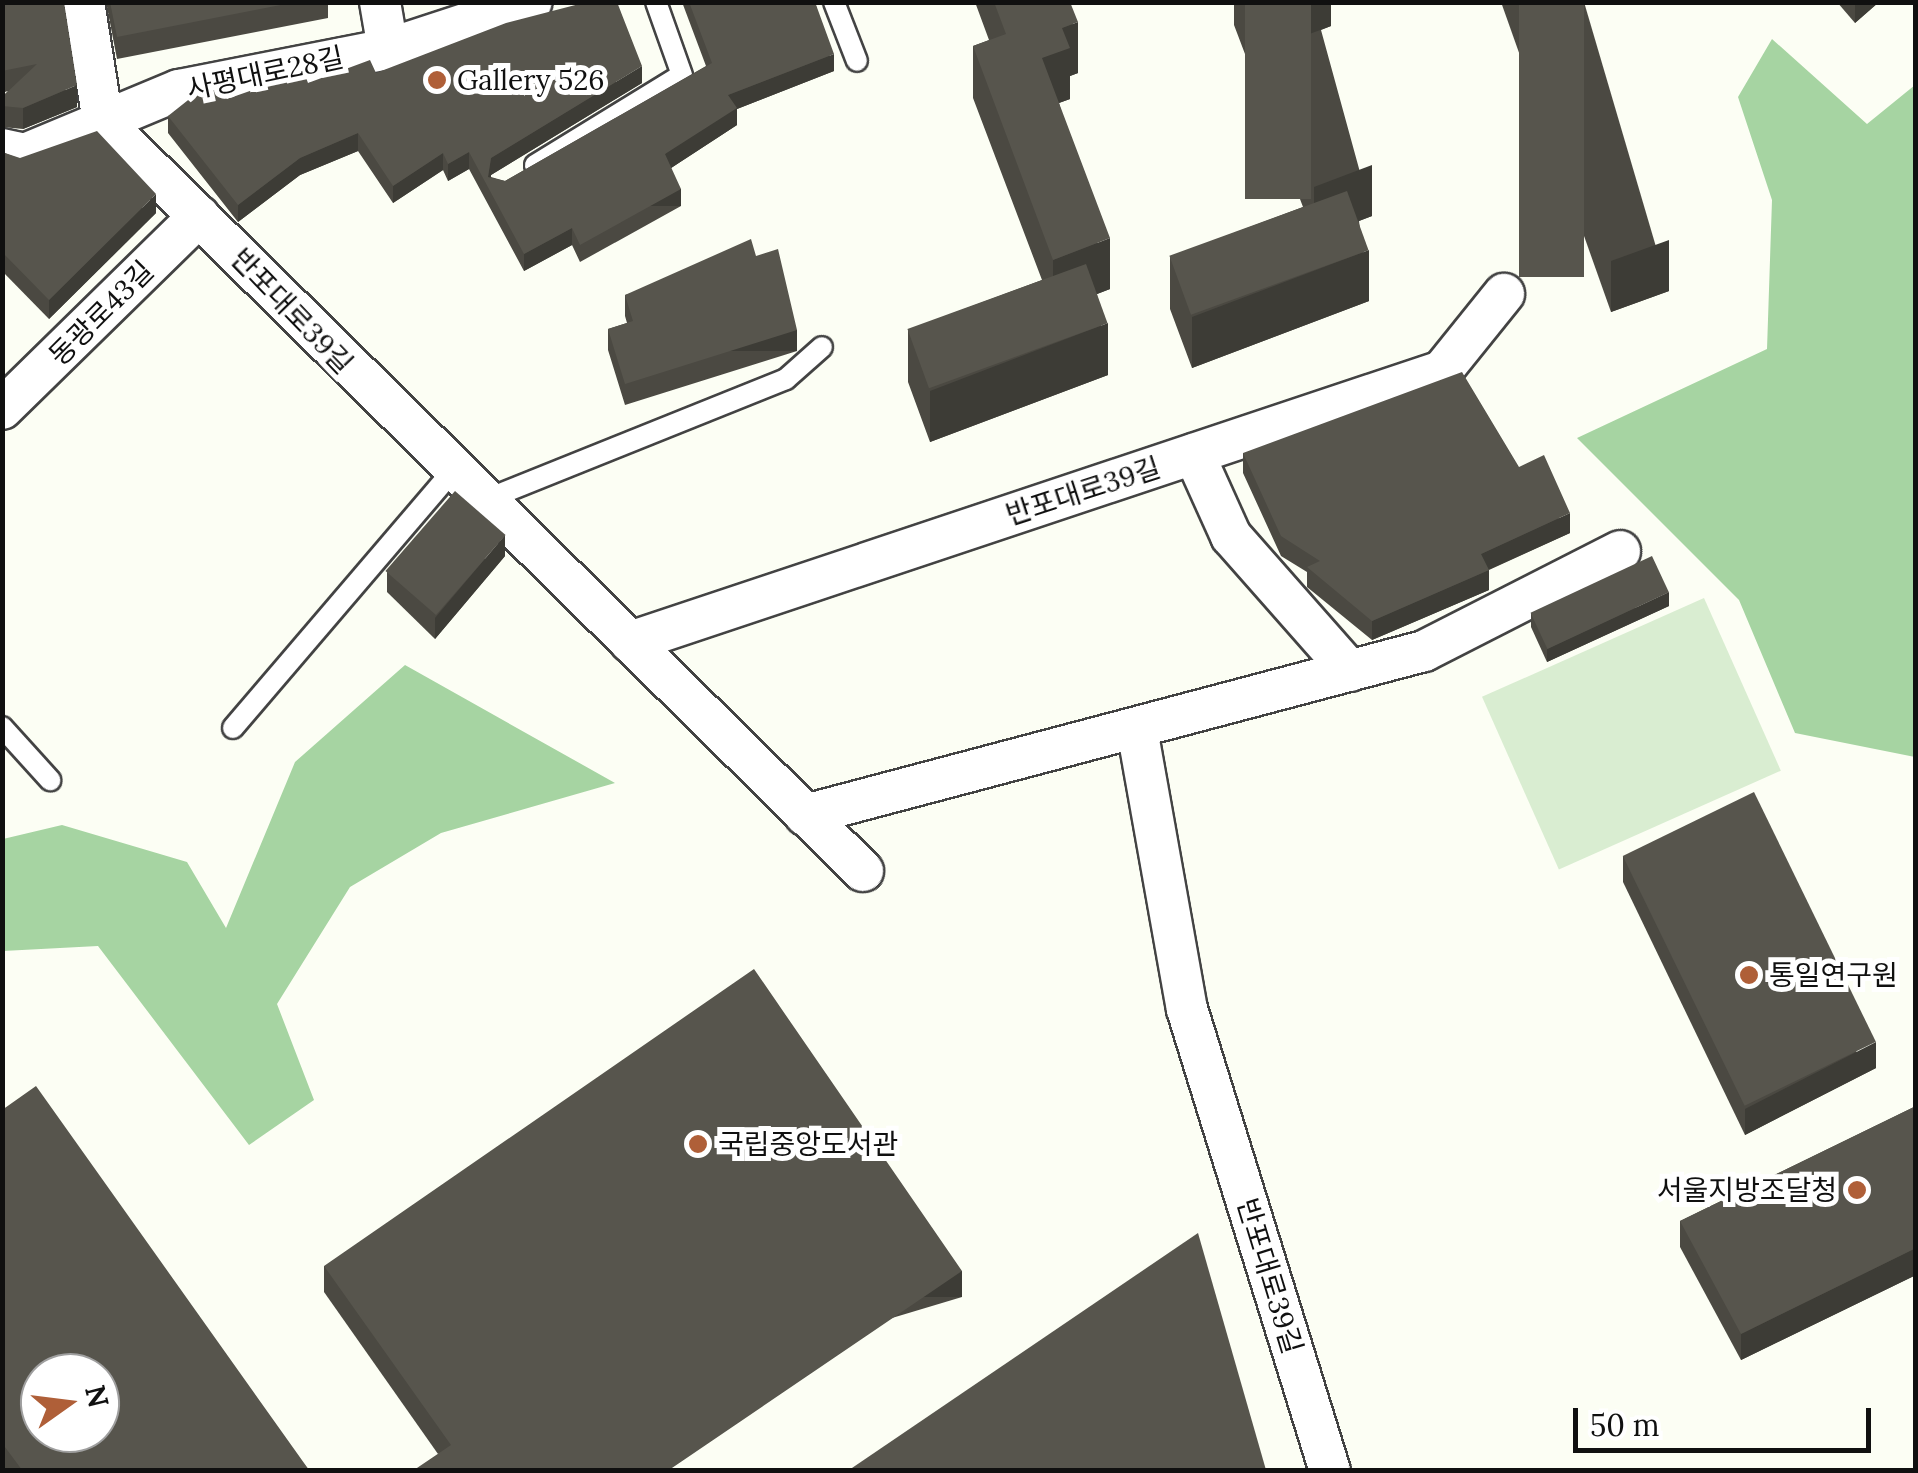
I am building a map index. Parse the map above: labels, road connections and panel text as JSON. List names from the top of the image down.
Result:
{
  "streets": {
    "street": ["사평대로28길", "반포대로39길", "동광로43길"]
  },
  "crossings": [
    ["사평대로28길", "반포대로39길"],
    ["반포대로39길", "동광로43길"]
  ],
  "places": [
    "Gallery 526",
    "통일연구원",
    "국립중앙도서관",
    "서울지방조달청"
  ],
  "scale_bar": "50 m",
  "north": "right"
}
